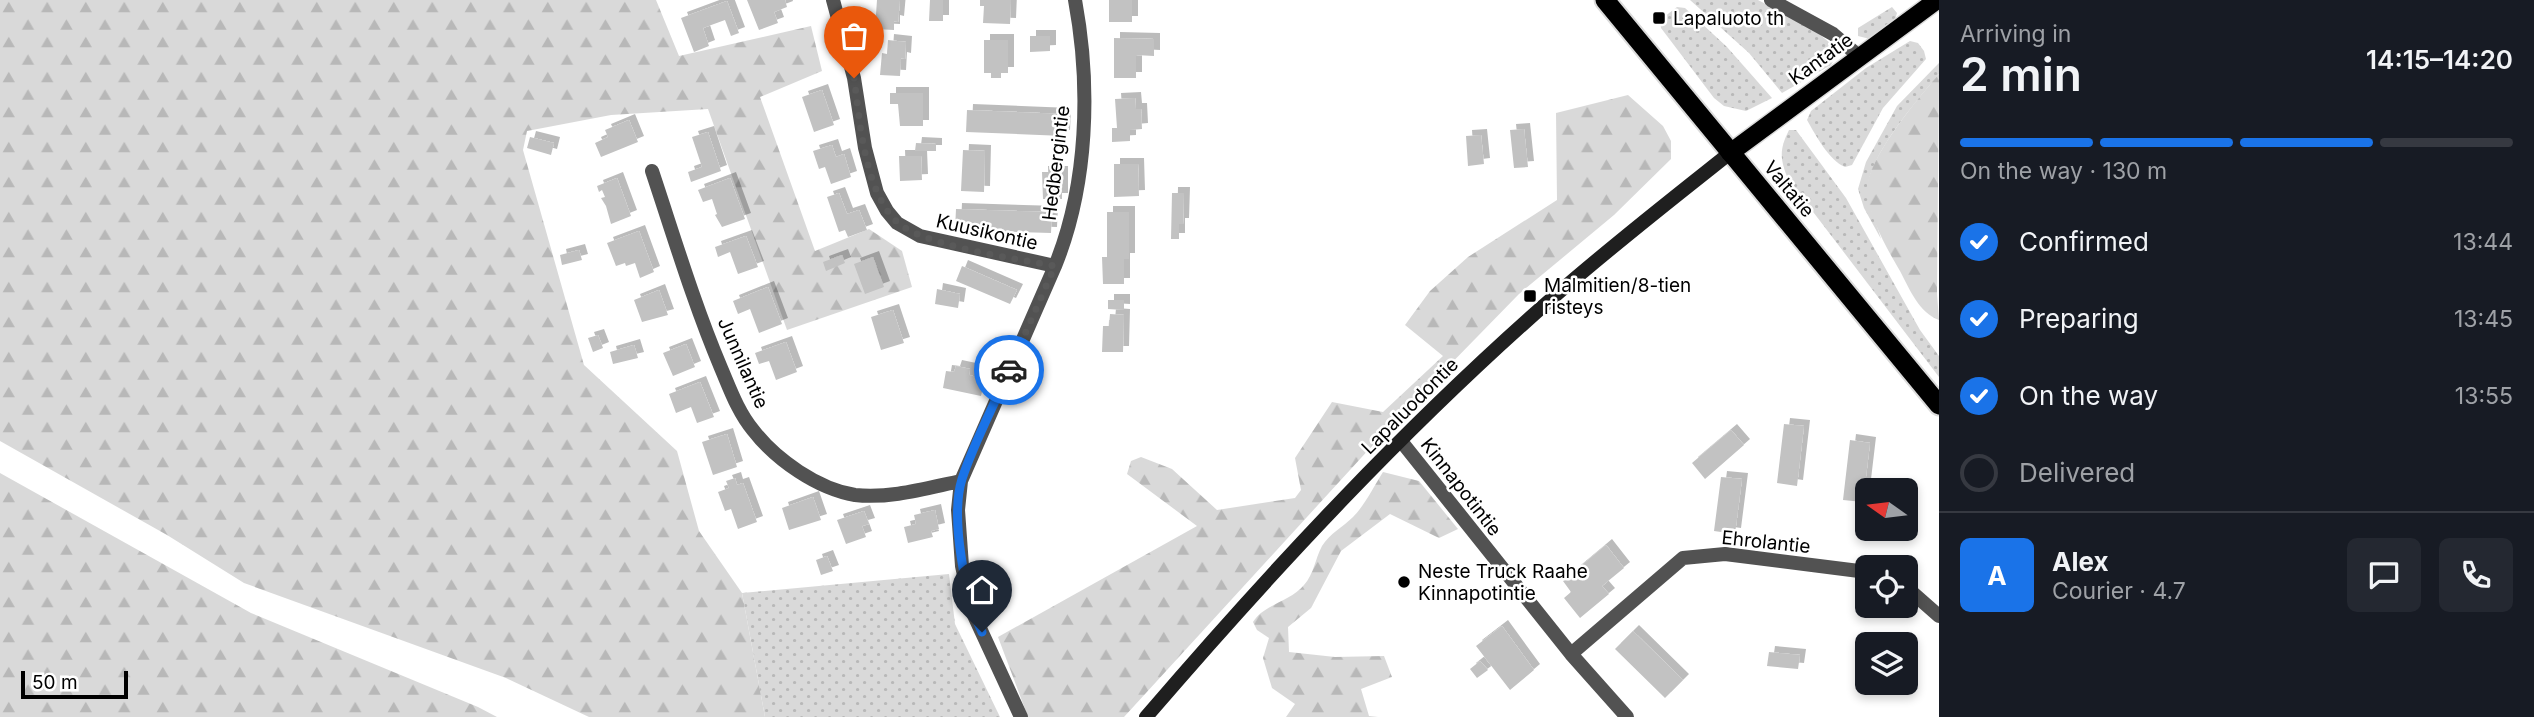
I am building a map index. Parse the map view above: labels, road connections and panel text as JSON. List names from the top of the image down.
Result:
{
  "streets": {
    "highway": ["Valtatie"],
    "main road": ["Kantatie", "Lapaluodontie"],
    "street": [
      "Hedbergintie",
      "Kuusikontie",
      "Junnilantie",
      "Kinnapotintie",
      "Ehrolantie"
    ]
  },
  "crossings": [
    ["Kantatie", "Valtatie"],
    ["Kantatie", "Lapaluodontie"],
    ["Hedbergintie", "Kuusikontie"],
    ["Hedbergintie", "Junnilantie"],
    ["Valtatie", "Lapaluodontie"],
    ["Lapaluodontie", "Kinnapotintie"],
    ["Kinnapotintie", "Ehrolantie"]
  ],
  "places": {
    "transit": ["Lapaluoto th", "Malmitien/8-tien risteys"],
    "other": ["Neste Truck Raahe Kinnapotintie"]
  },
  "scale_bar": "50 m",
  "north": "left",
  "page": {
    "heading": ["2 min", "Arriving in", "14:15–14:20"],
    "panel": ["Alex", "Courier · 4.7"],
    "bar": "On the way · 130 m",
    "list": [
      ["Confirmed", "13:44"],
      ["Preparing", "13:45"],
      ["On the way", "13:55"],
      "Delivered"
    ],
    "round": "A",
    "scale": "50 m"
  }
}
